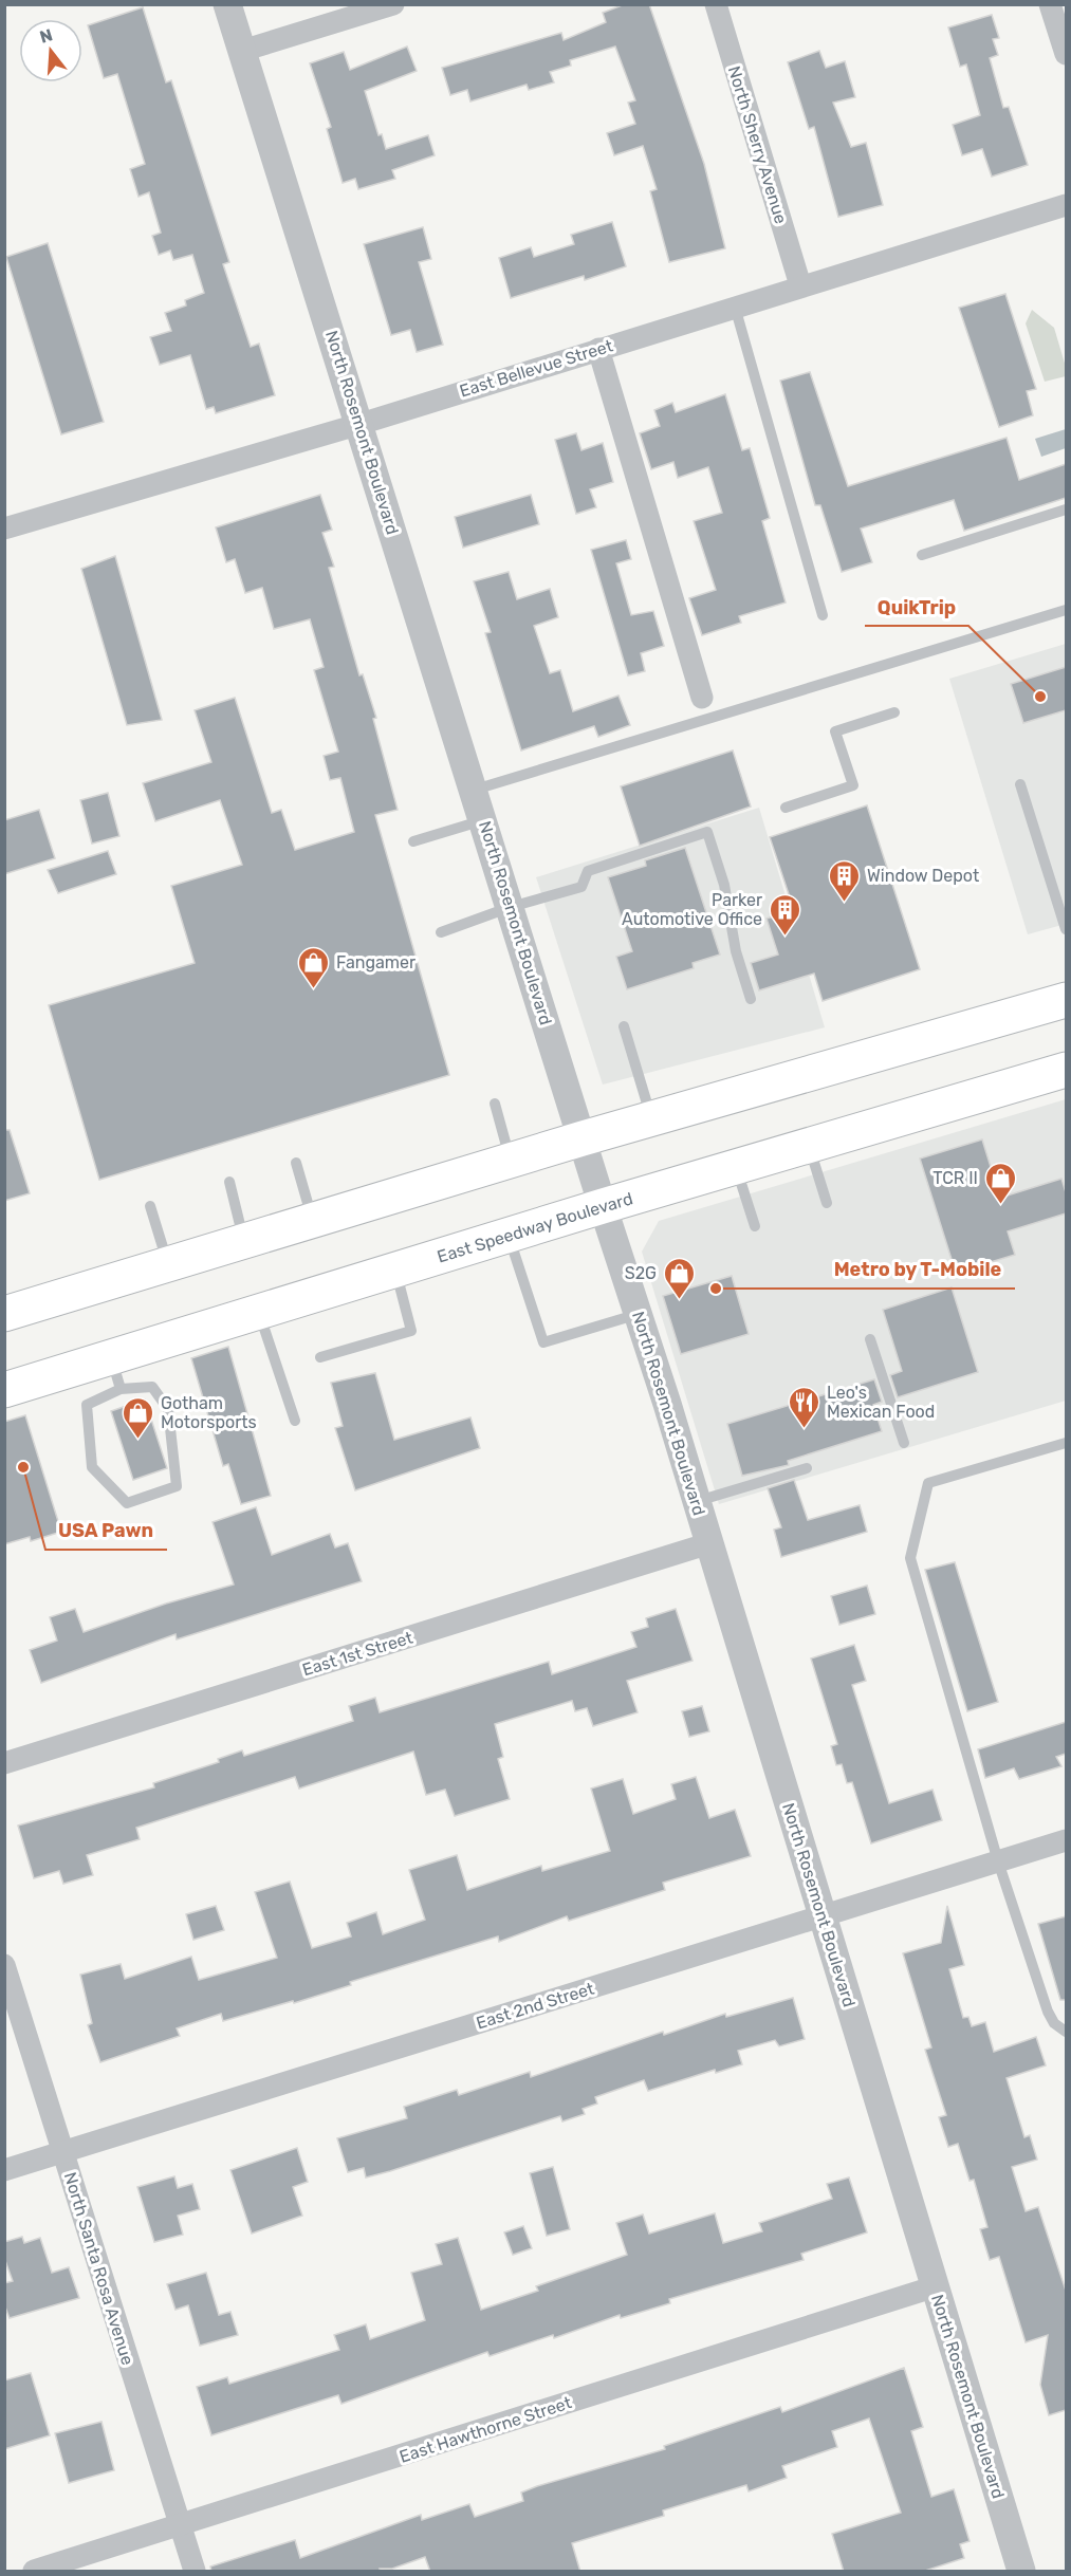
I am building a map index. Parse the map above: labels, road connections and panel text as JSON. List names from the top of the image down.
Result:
{
  "streets": {
    "main road": ["East Speedway Boulevard"],
    "street": [
      "North Sherry Avenue",
      "East Bellevue Street",
      "North Rosemont Boulevard",
      "East 1st Street",
      "East 2nd Street",
      "North Santa Rosa Avenue",
      "East Hawthorne Street"
    ]
  },
  "crossings": [
    ["North Sherry Avenue", "East Bellevue Street"],
    ["East Bellevue Street", "North Rosemont Boulevard"],
    ["North Rosemont Boulevard", "East Speedway Boulevard"],
    ["North Rosemont Boulevard", "East 1st Street"],
    ["North Rosemont Boulevard", "East 2nd Street"],
    ["North Rosemont Boulevard", "East Hawthorne Street"],
    ["East 2nd Street", "North Santa Rosa Avenue"],
    ["North Santa Rosa Avenue", "East Hawthorne Street"]
  ],
  "places": {
    "other": ["QuikTrip", "Metro by T-Mobile", "USA Pawn"],
    "building": ["Window Depot", "Parker Automotive Office"],
    "shop": [
      "Fangamer",
      "TCR II",
      "S2G",
      "Gotham Motorsports"
    ],
    "restaurant": ["Leo's Mexican Food"]
  },
  "north": "top"
}
